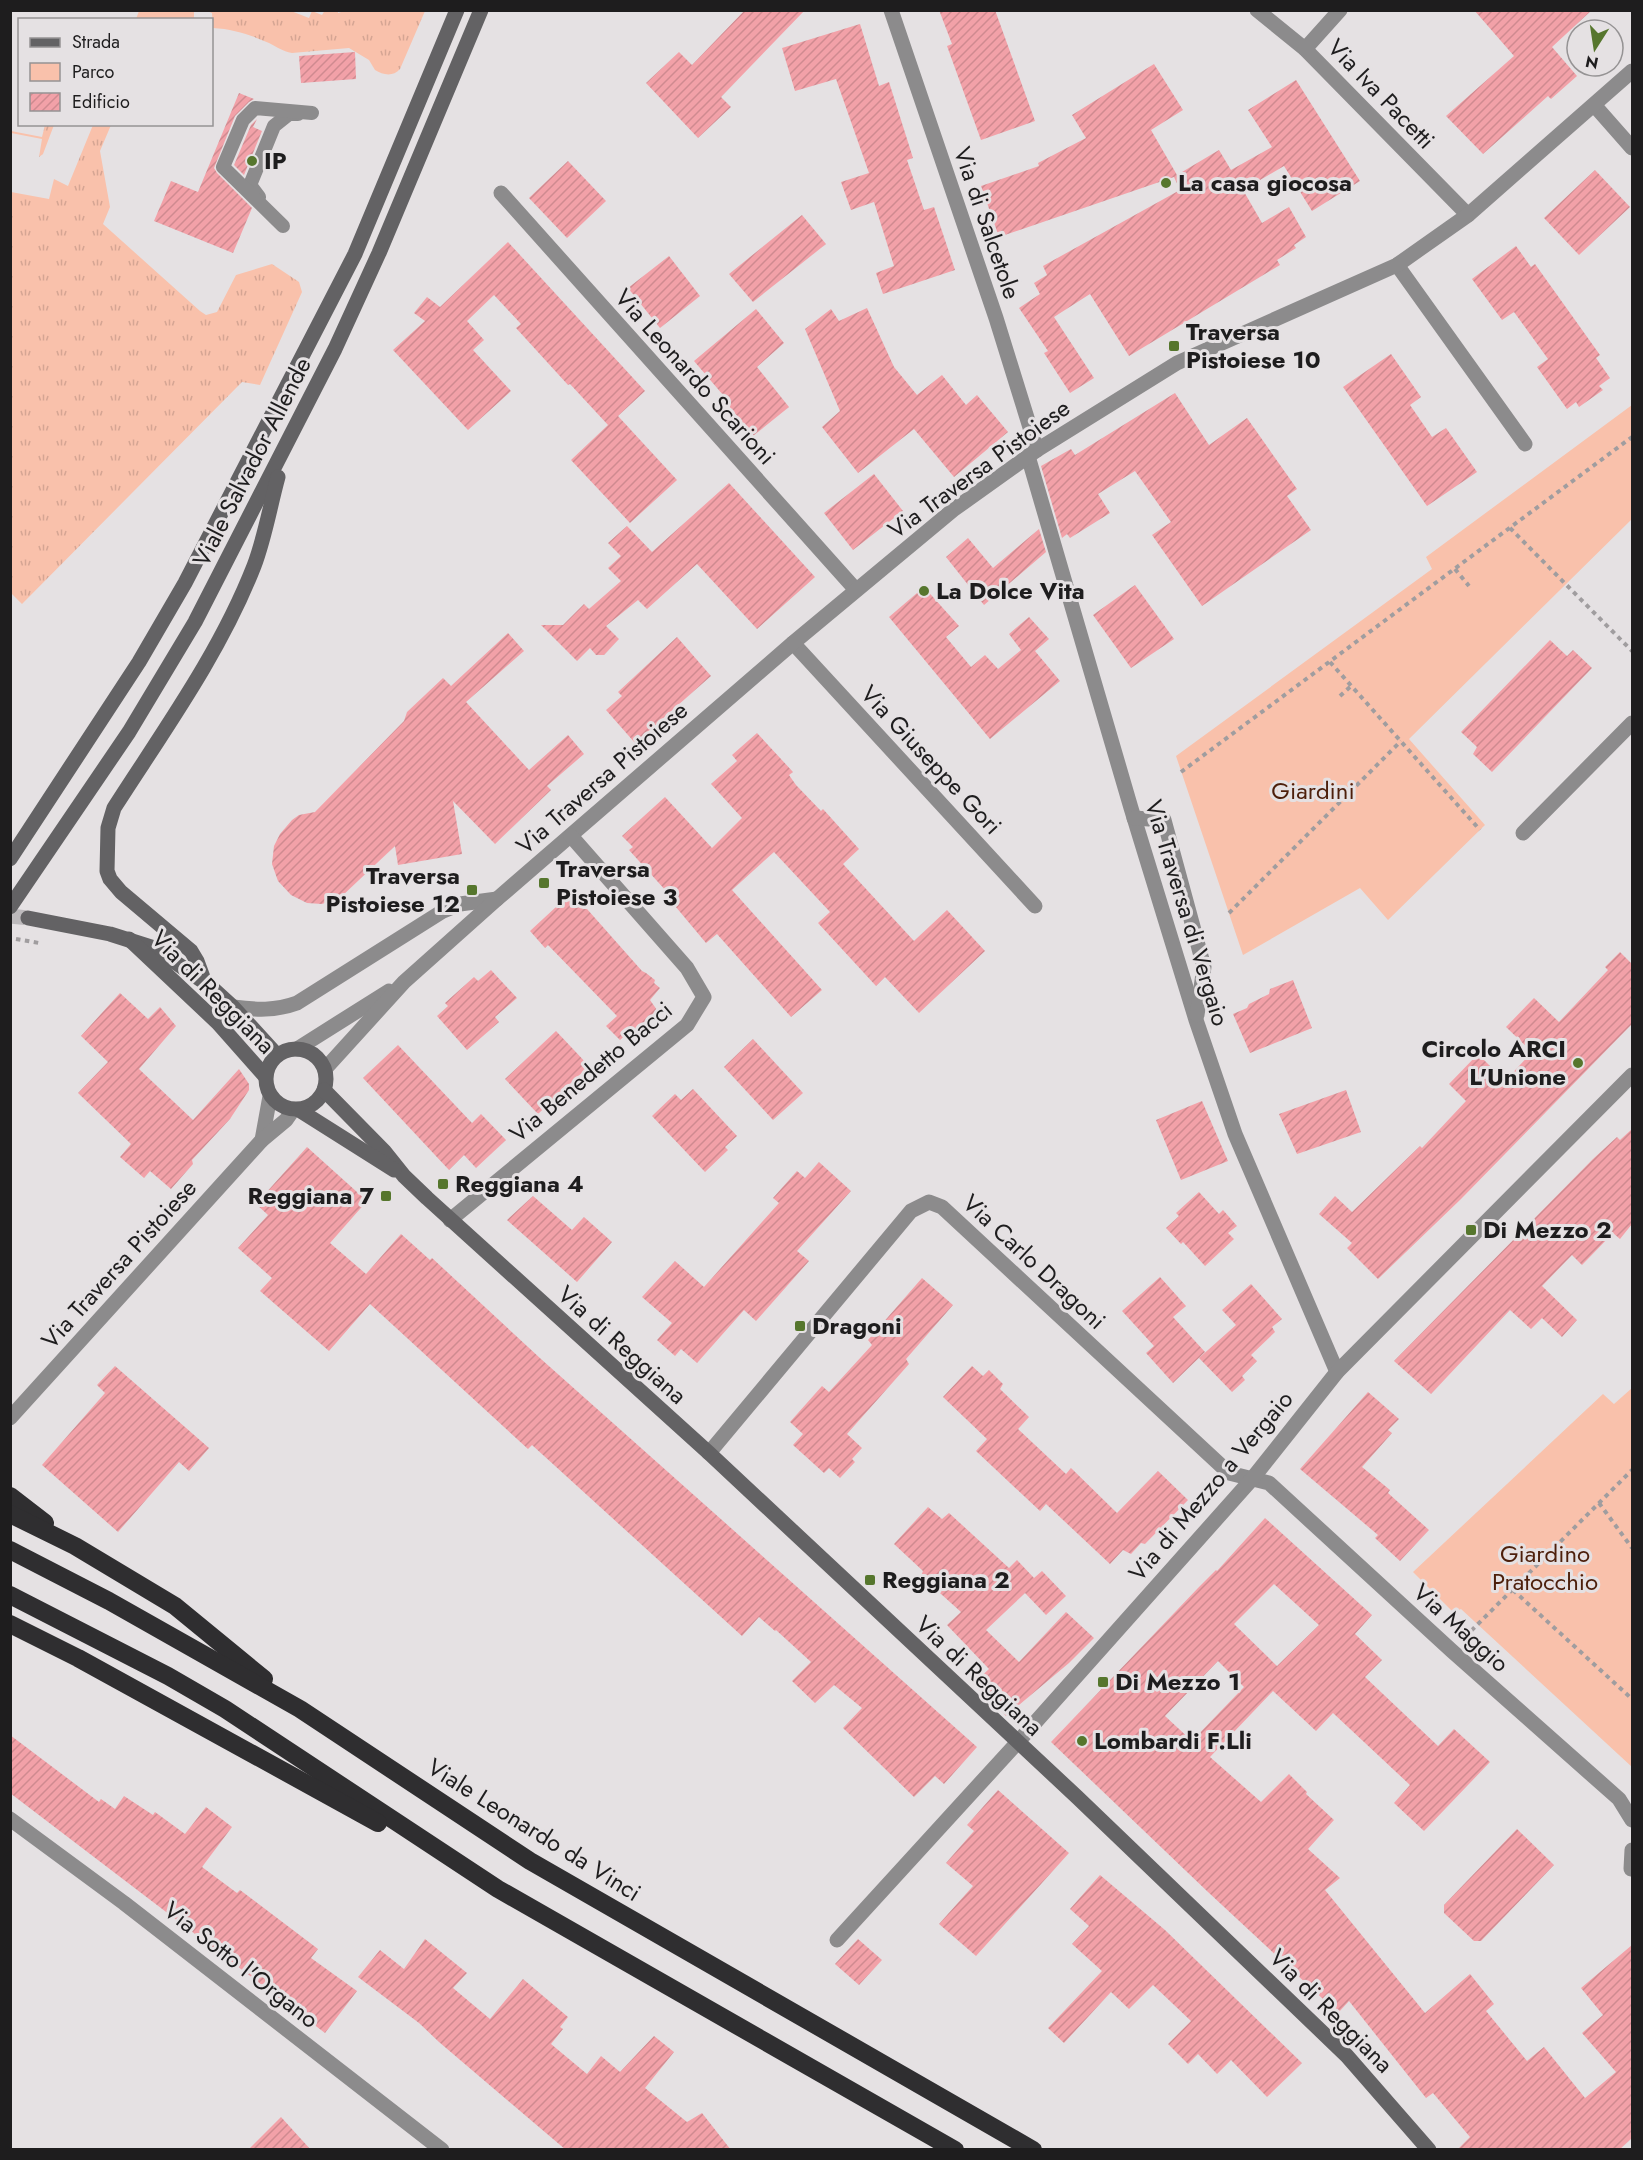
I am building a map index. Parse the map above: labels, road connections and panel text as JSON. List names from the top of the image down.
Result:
{
  "streets": {
    "highway": ["Viale Leonardo da Vinci"],
    "main road": ["Viale Salvador Allende", "Via di Reggiana"],
    "street": [
      "Via Iva Pacetti",
      "Via di Salcetole",
      "Via Leonardo Scarioni",
      "Via Traversa Pistoiese",
      "Via Giuseppe Gori",
      "Via Traversa di Vergaio",
      "Via Benedetto Bacci",
      "Via Carlo Dragoni",
      "Via di Mezzo a Vergaio",
      "Via Maggio",
      "Via Sotto l'Organo"
    ]
  },
  "crossings": [
    ["Via Iva Pacetti", "Via Traversa Pistoiese"],
    ["Via di Salcetole", "Via Traversa Pistoiese"],
    ["Via di Salcetole", "Via Traversa di Vergaio"],
    ["Via Leonardo Scarioni", "Via Traversa Pistoiese"],
    ["Via Traversa Pistoiese", "Via Giuseppe Gori"],
    ["Via Traversa Pistoiese", "Via Traversa di Vergaio"],
    ["Via Traversa Pistoiese", "Via di Reggiana"],
    ["Via Traversa Pistoiese", "Via Benedetto Bacci"],
    ["Via Traversa di Vergaio", "Via di Mezzo a Vergaio"],
    ["Via di Reggiana", "Via Benedetto Bacci"],
    ["Via di Reggiana", "Via Carlo Dragoni"],
    ["Via di Reggiana", "Via di Mezzo a Vergaio"],
    ["Via Carlo Dragoni", "Via di Mezzo a Vergaio"],
    ["Via Carlo Dragoni", "Via Maggio"],
    ["Via di Mezzo a Vergaio", "Via Maggio"]
  ],
  "parks": ["Giardini", "Giardino Pratocchio"],
  "places": {
    "other": [
      "IP",
      "La casa giocosa",
      "La Dolce Vita",
      "Circolo ARCI L'Unione",
      "Lombardi F.Lli"
    ],
    "transit": [
      "Traversa Pistoiese 10",
      "Traversa Pistoiese 3",
      "Traversa Pistoiese 12",
      "Reggiana 4",
      "Reggiana 7",
      "Di Mezzo 2",
      "Dragoni",
      "Reggiana 2",
      "Di Mezzo 1"
    ]
  },
  "legend": ["Strada", "Parco", "Edificio"],
  "north": "bottom"
}
